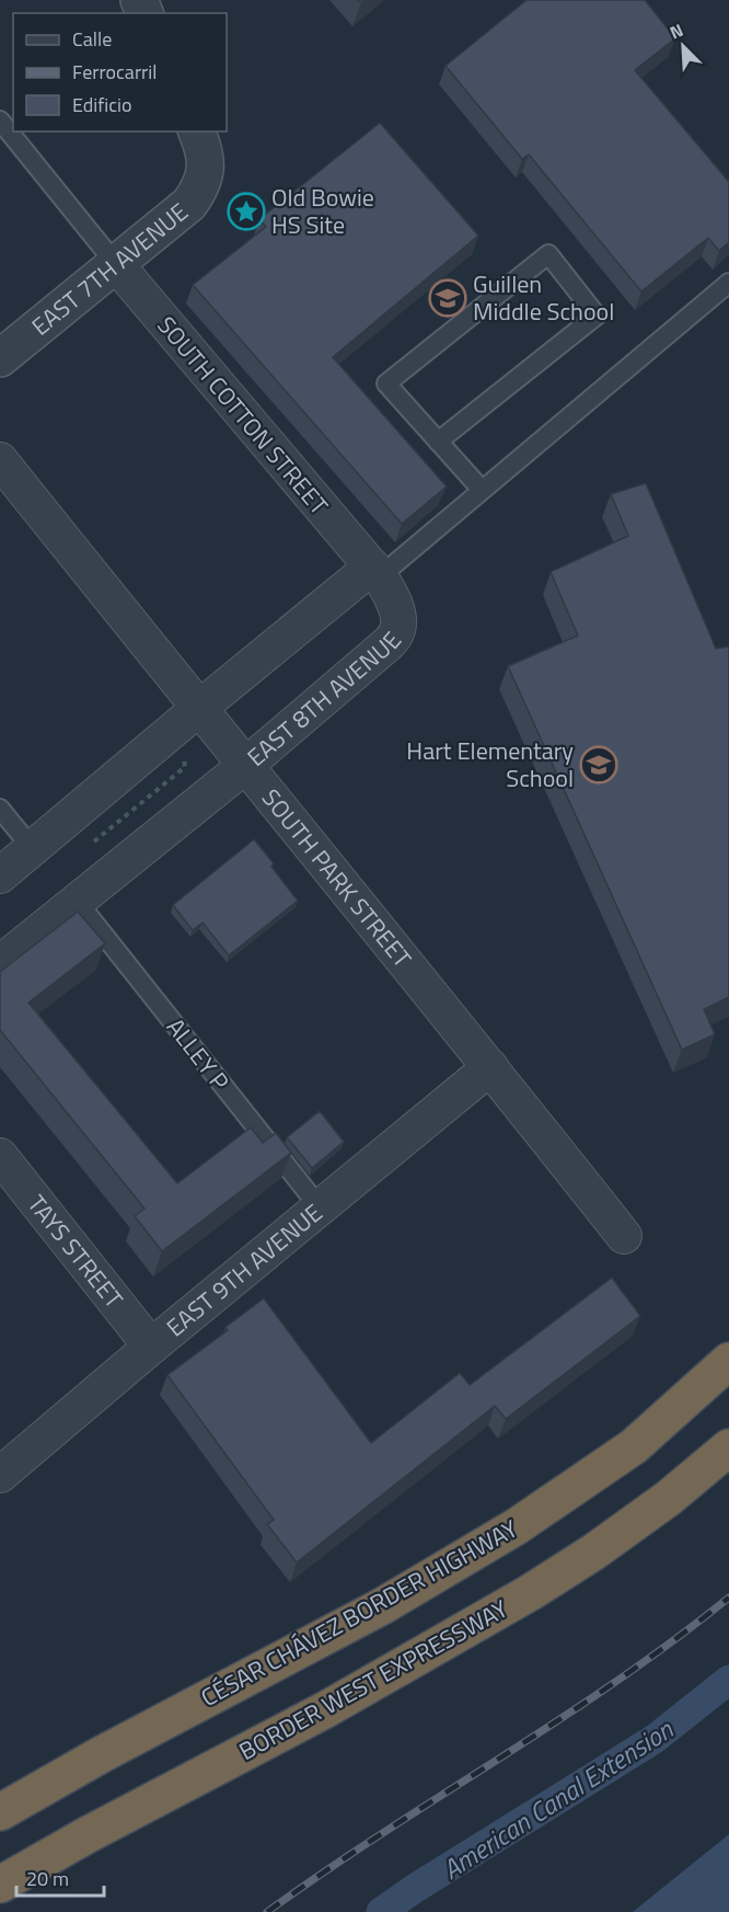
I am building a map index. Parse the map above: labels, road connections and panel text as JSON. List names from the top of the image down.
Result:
{
  "streets": {
    "highway": ["CÉSAR CHÁVEZ BORDER HIGHWAY", "BORDER WEST EXPRESSWAY"],
    "street": [
      "EAST 7TH AVENUE",
      "SOUTH COTTON STREET",
      "EAST 8TH AVENUE",
      "SOUTH PARK STREET",
      "TAYS STREET",
      "EAST 9TH AVENUE"
    ],
    "lane": ["ALLEY P"]
  },
  "crossings": [
    ["EAST 7TH AVENUE", "SOUTH COTTON STREET"],
    ["SOUTH COTTON STREET", "EAST 8TH AVENUE"],
    ["EAST 8TH AVENUE", "SOUTH PARK STREET"],
    ["EAST 8TH AVENUE", "ALLEY P"],
    ["SOUTH PARK STREET", "EAST 9TH AVENUE"],
    ["ALLEY P", "EAST 9TH AVENUE"],
    ["TAYS STREET", "EAST 9TH AVENUE"]
  ],
  "water": ["American Canal Extension"],
  "places": {
    "place": ["Old Bowie HS Site"],
    "school or university": ["Guillen Middle School", "Hart Elementary School"]
  },
  "legend": ["Calle", "Ferrocarril", "Edificio"],
  "scale_bar": "20 m",
  "north": "top left"
}
